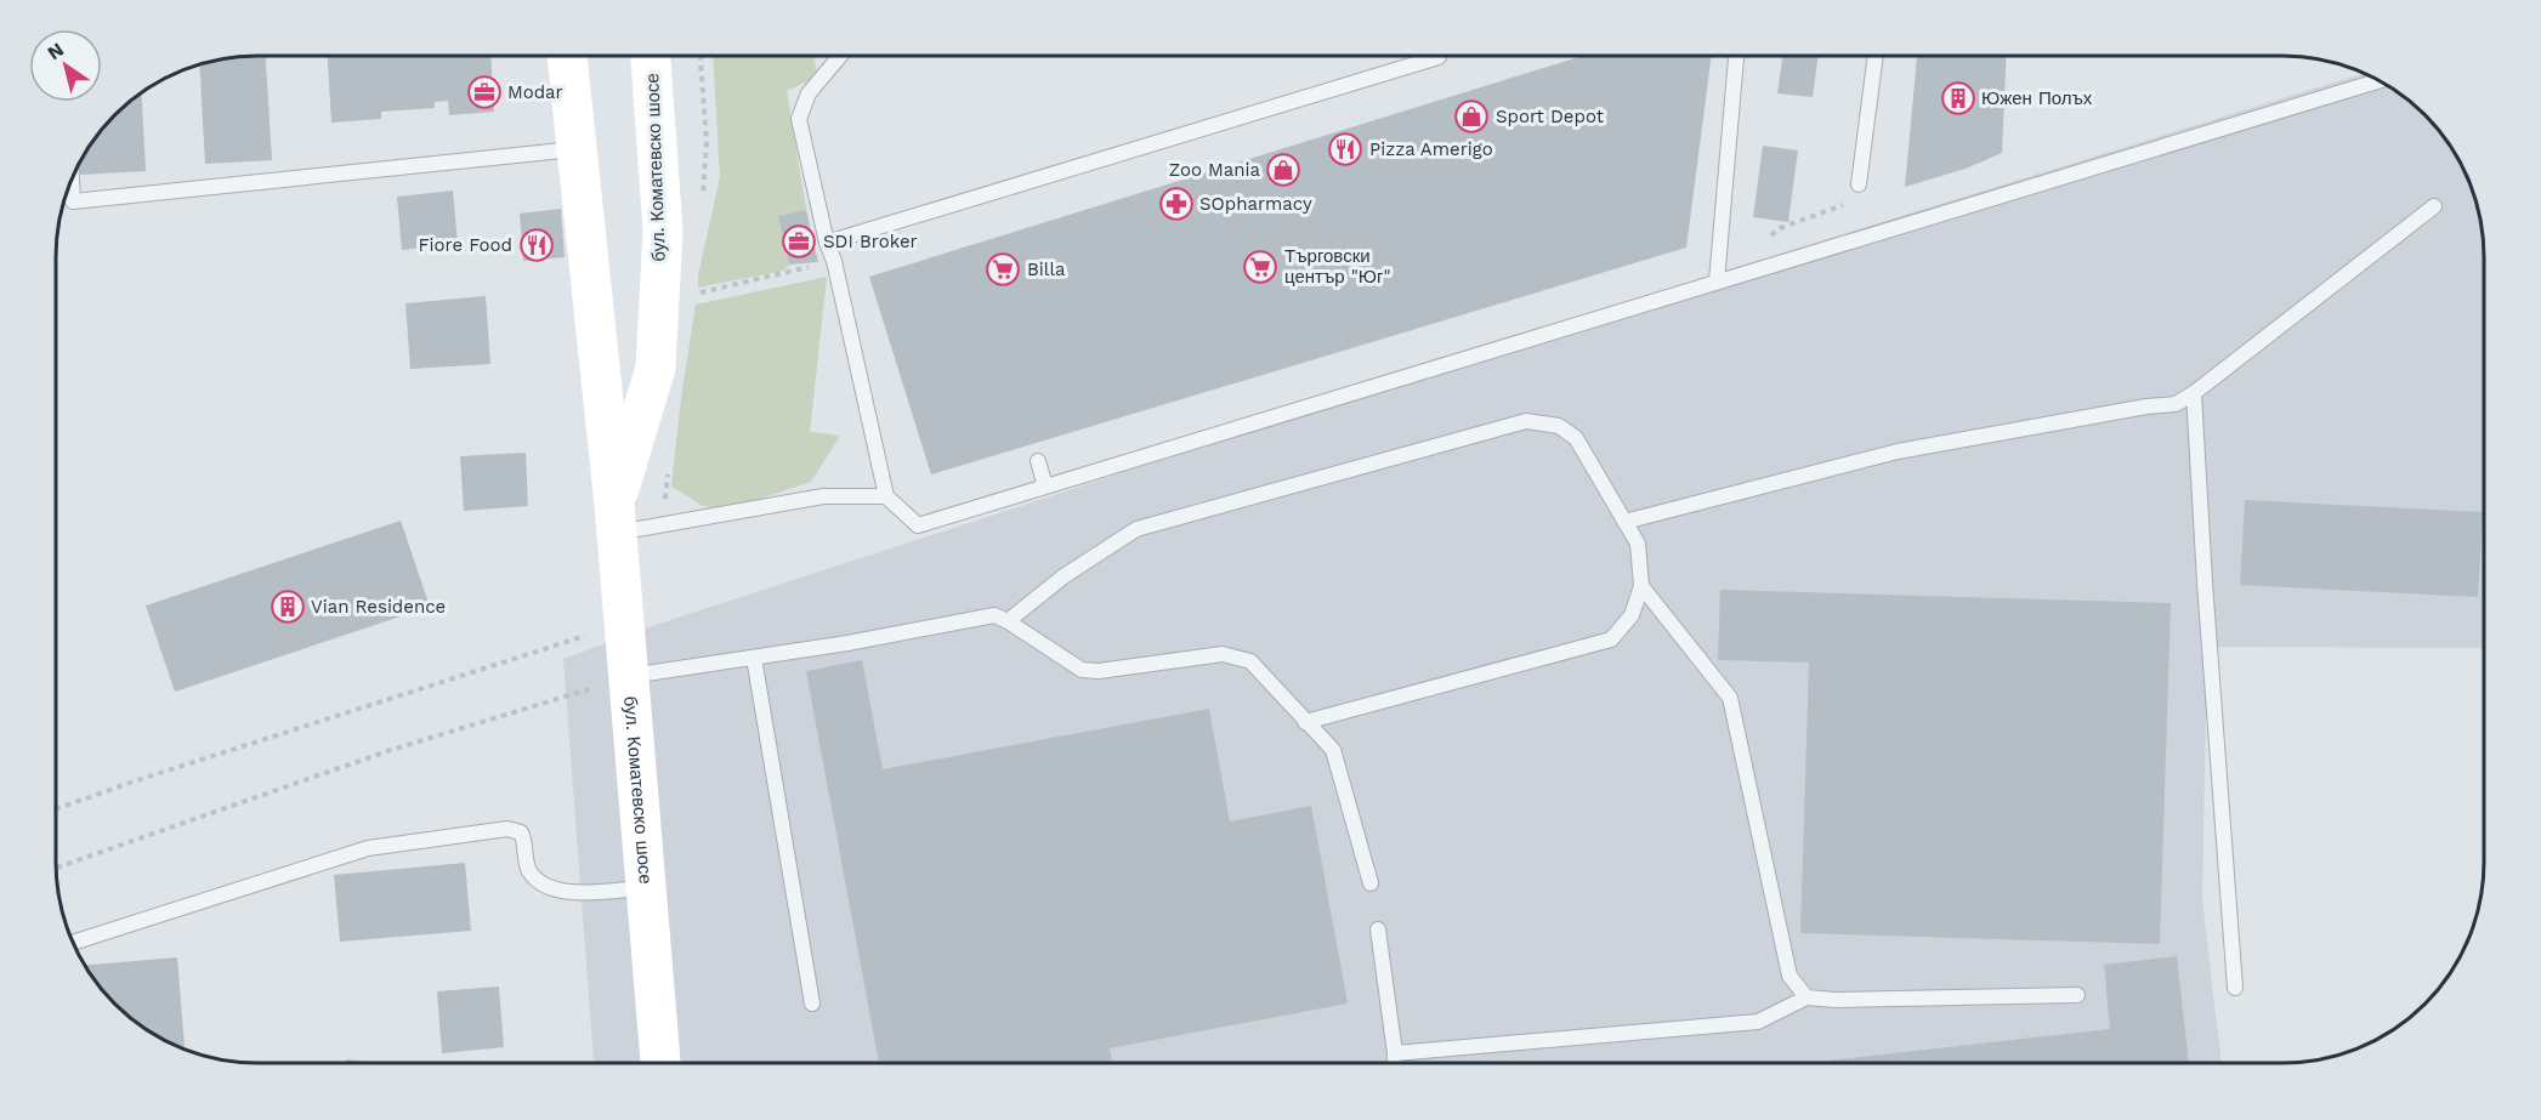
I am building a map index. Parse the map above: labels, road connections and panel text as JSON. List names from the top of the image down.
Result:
{
  "streets": {
    "main road": ["бул. Коматевско шосе"]
  },
  "places": {
    "office": ["Modar", "SDI Broker"],
    "building": ["Южен Полъх", "Vian Residence"],
    "shop": ["Sport Depot", "Zoo Mania"],
    "restaurant": ["Pizza Amerigo", "Fiore Food"],
    "pharmacy": ["SOpharmacy"],
    "supermarket": ["Търговски център \"Юг\"", "Billa"]
  },
  "north": "top left"
}
